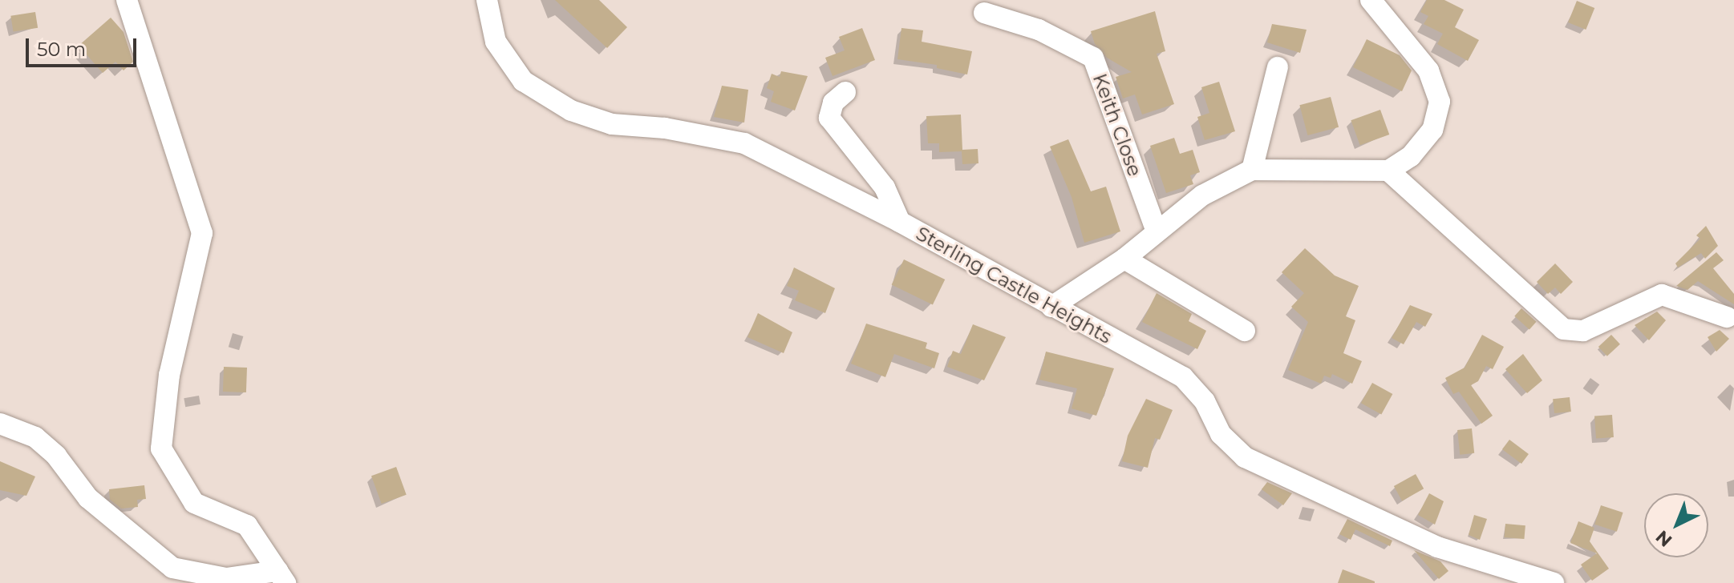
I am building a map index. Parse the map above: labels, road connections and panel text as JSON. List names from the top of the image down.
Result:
{
  "streets": {
    "street": ["Keith Close", "Sterling Castle Heights"]
  },
  "scale_bar": "50 m",
  "north": "bottom left"
}
